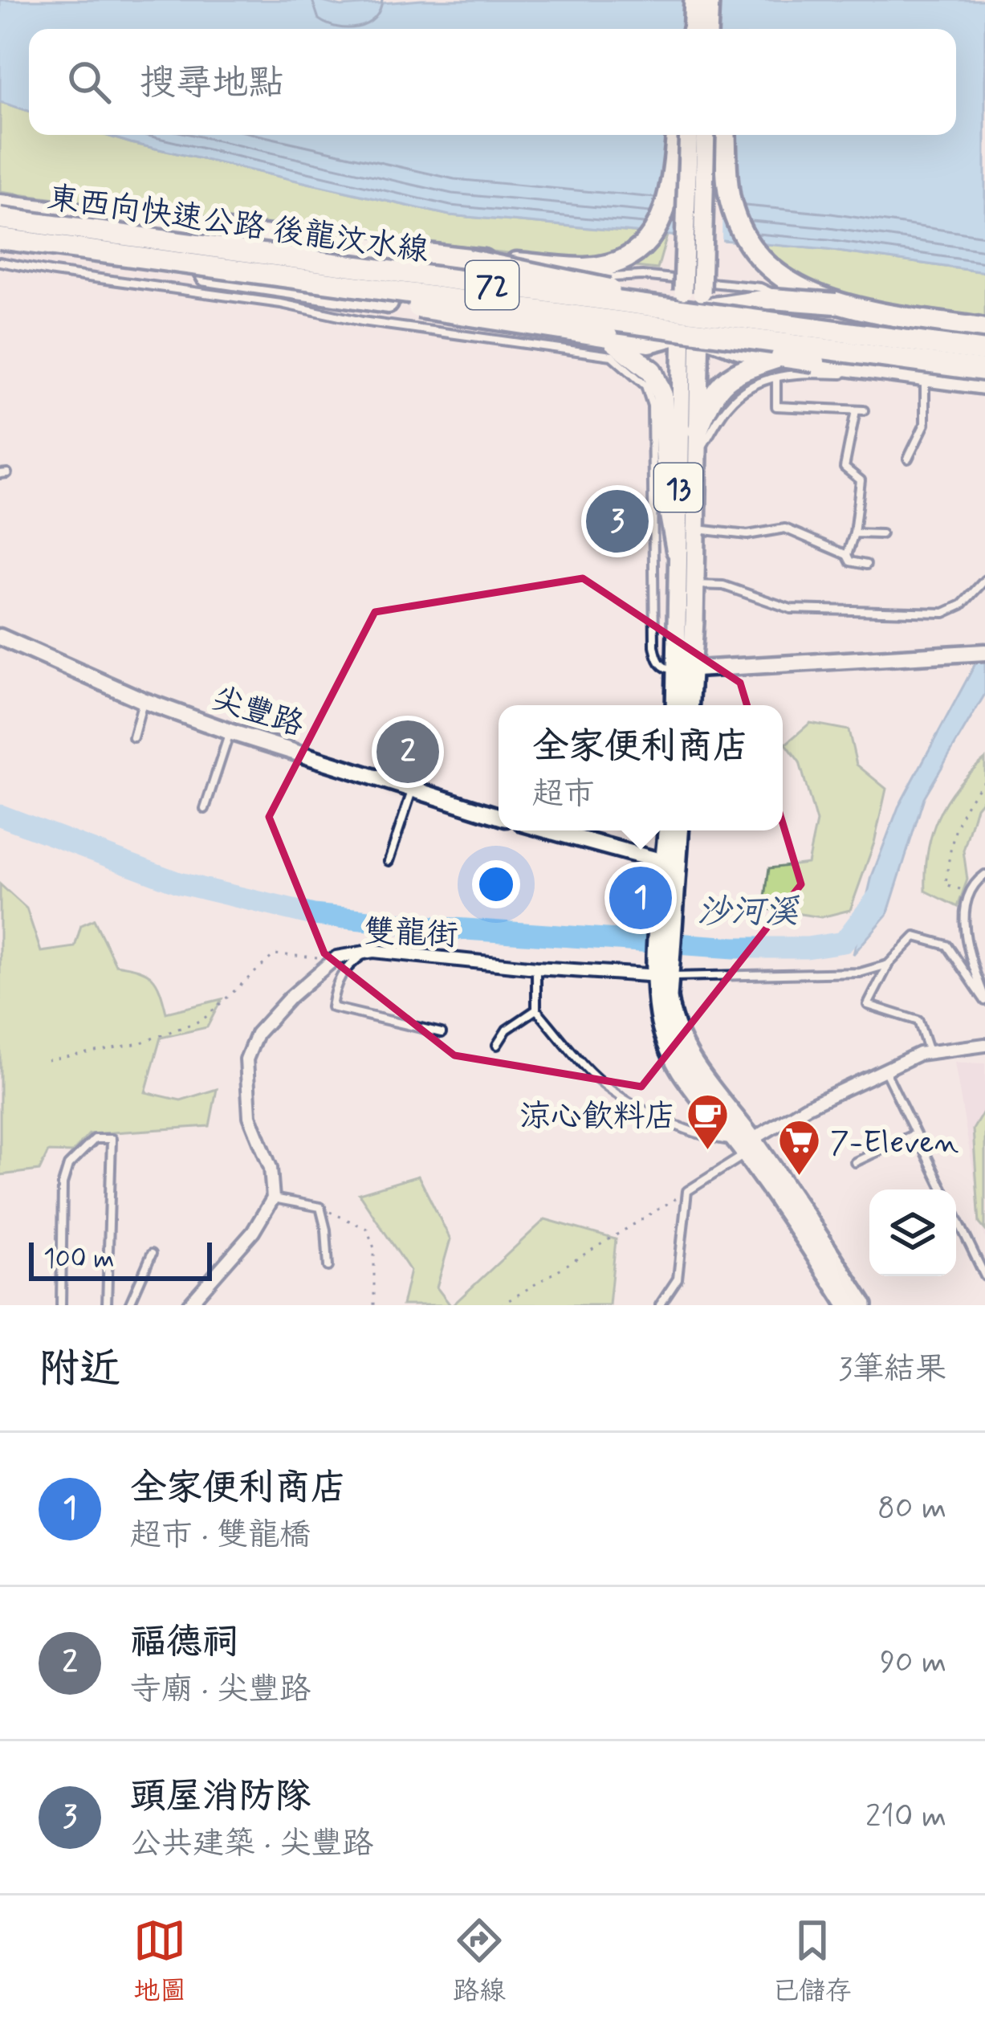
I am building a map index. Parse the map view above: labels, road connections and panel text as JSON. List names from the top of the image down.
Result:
{
  "streets": {
    "highway": ["東西向快速公路 後龍汶水線", "72"],
    "main road": ["13"],
    "street": ["尖豐路", "雙龍街"]
  },
  "water": ["沙河溪"],
  "places": {
    "cafe": ["涼心飲料店"],
    "supermarket": ["7-Eleven"]
  },
  "scale_bar": "100 m",
  "page": {
    "search": "搜尋地點",
    "pins": ["3", "2", "1"],
    "popup": ["全家便利商店", "超市"],
    "scale": "100 m",
    "heading": ["附近", "3筆結果"],
    "list": [
      {
        "mark": "1",
        "name": "全家便利商店",
        "note": "超市 · 雙龍橋",
        "value": "80 m"
      },
      {
        "mark": "2",
        "name": "福德祠",
        "note": "寺廟 · 尖豐路",
        "value": "90 m"
      },
      {
        "mark": "3",
        "name": "頭屋消防隊",
        "note": "公共建築 · 尖豐路",
        "value": "210 m"
      }
    ],
    "nav": ["地圖", "路線", "已儲存"]
  }
}
